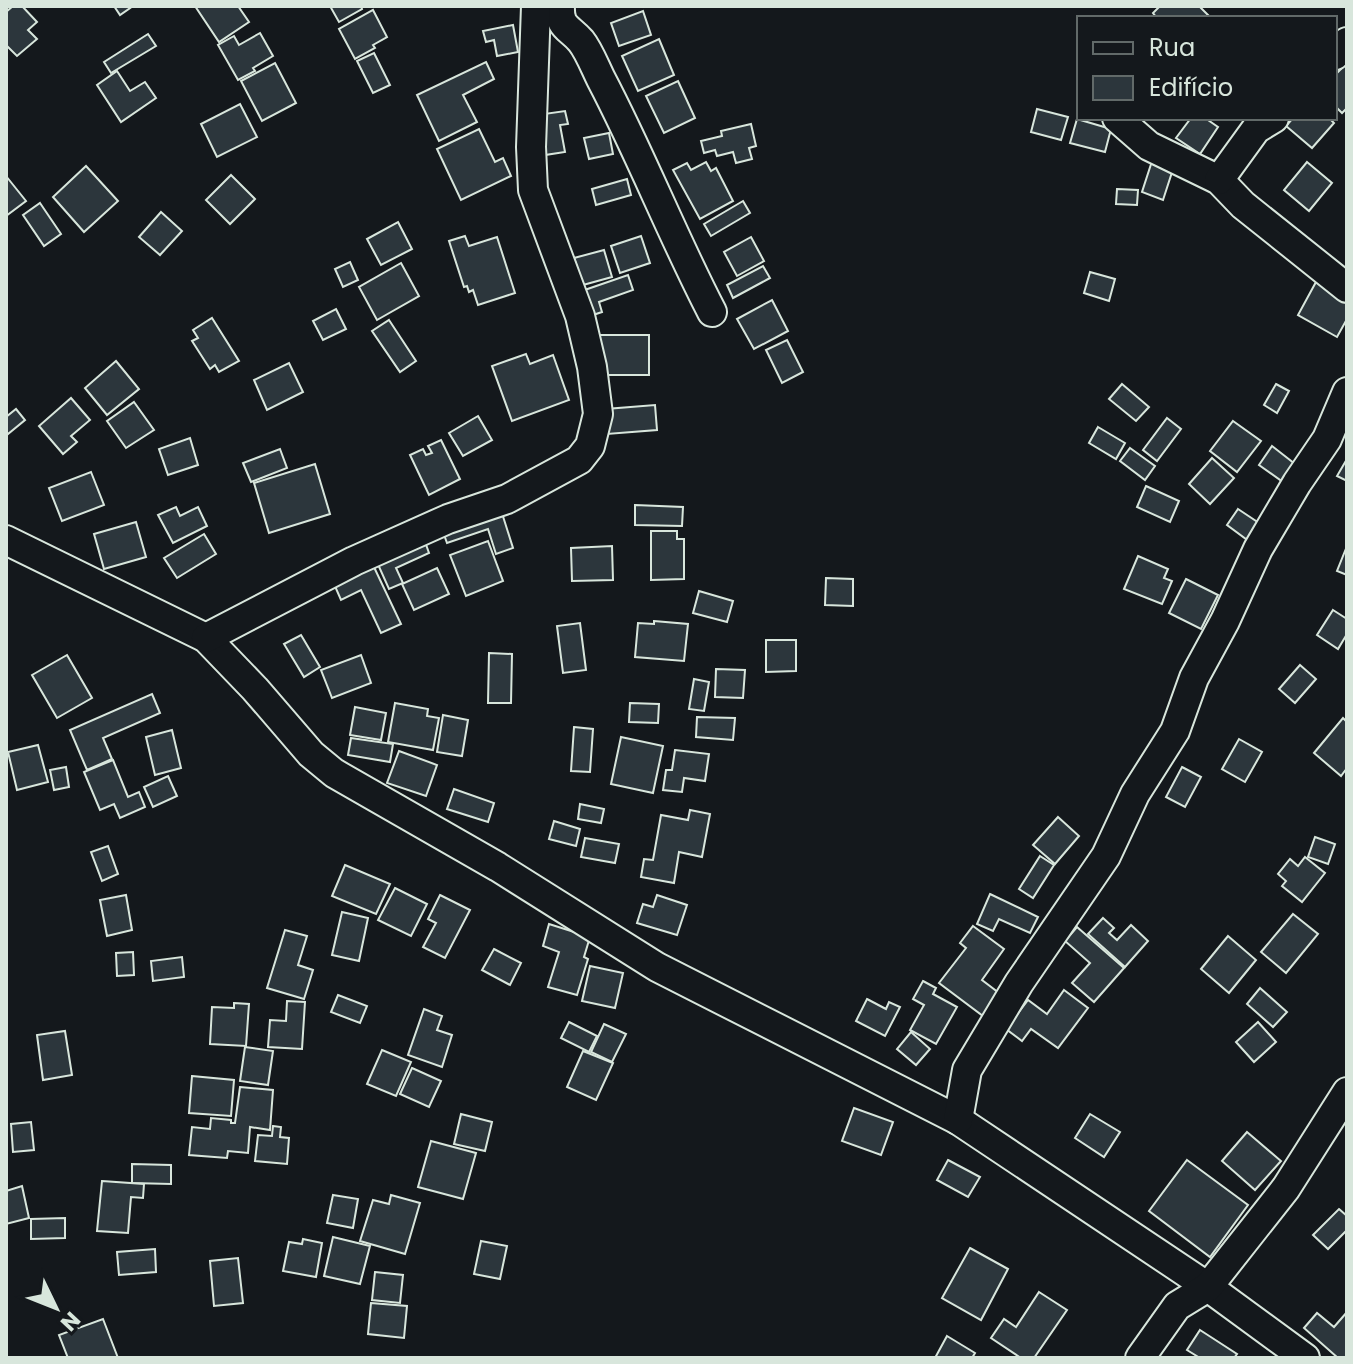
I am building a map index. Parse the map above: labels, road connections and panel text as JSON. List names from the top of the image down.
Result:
{
  "legend": ["Rua", "Edifício"],
  "north": "bottom right"
}
